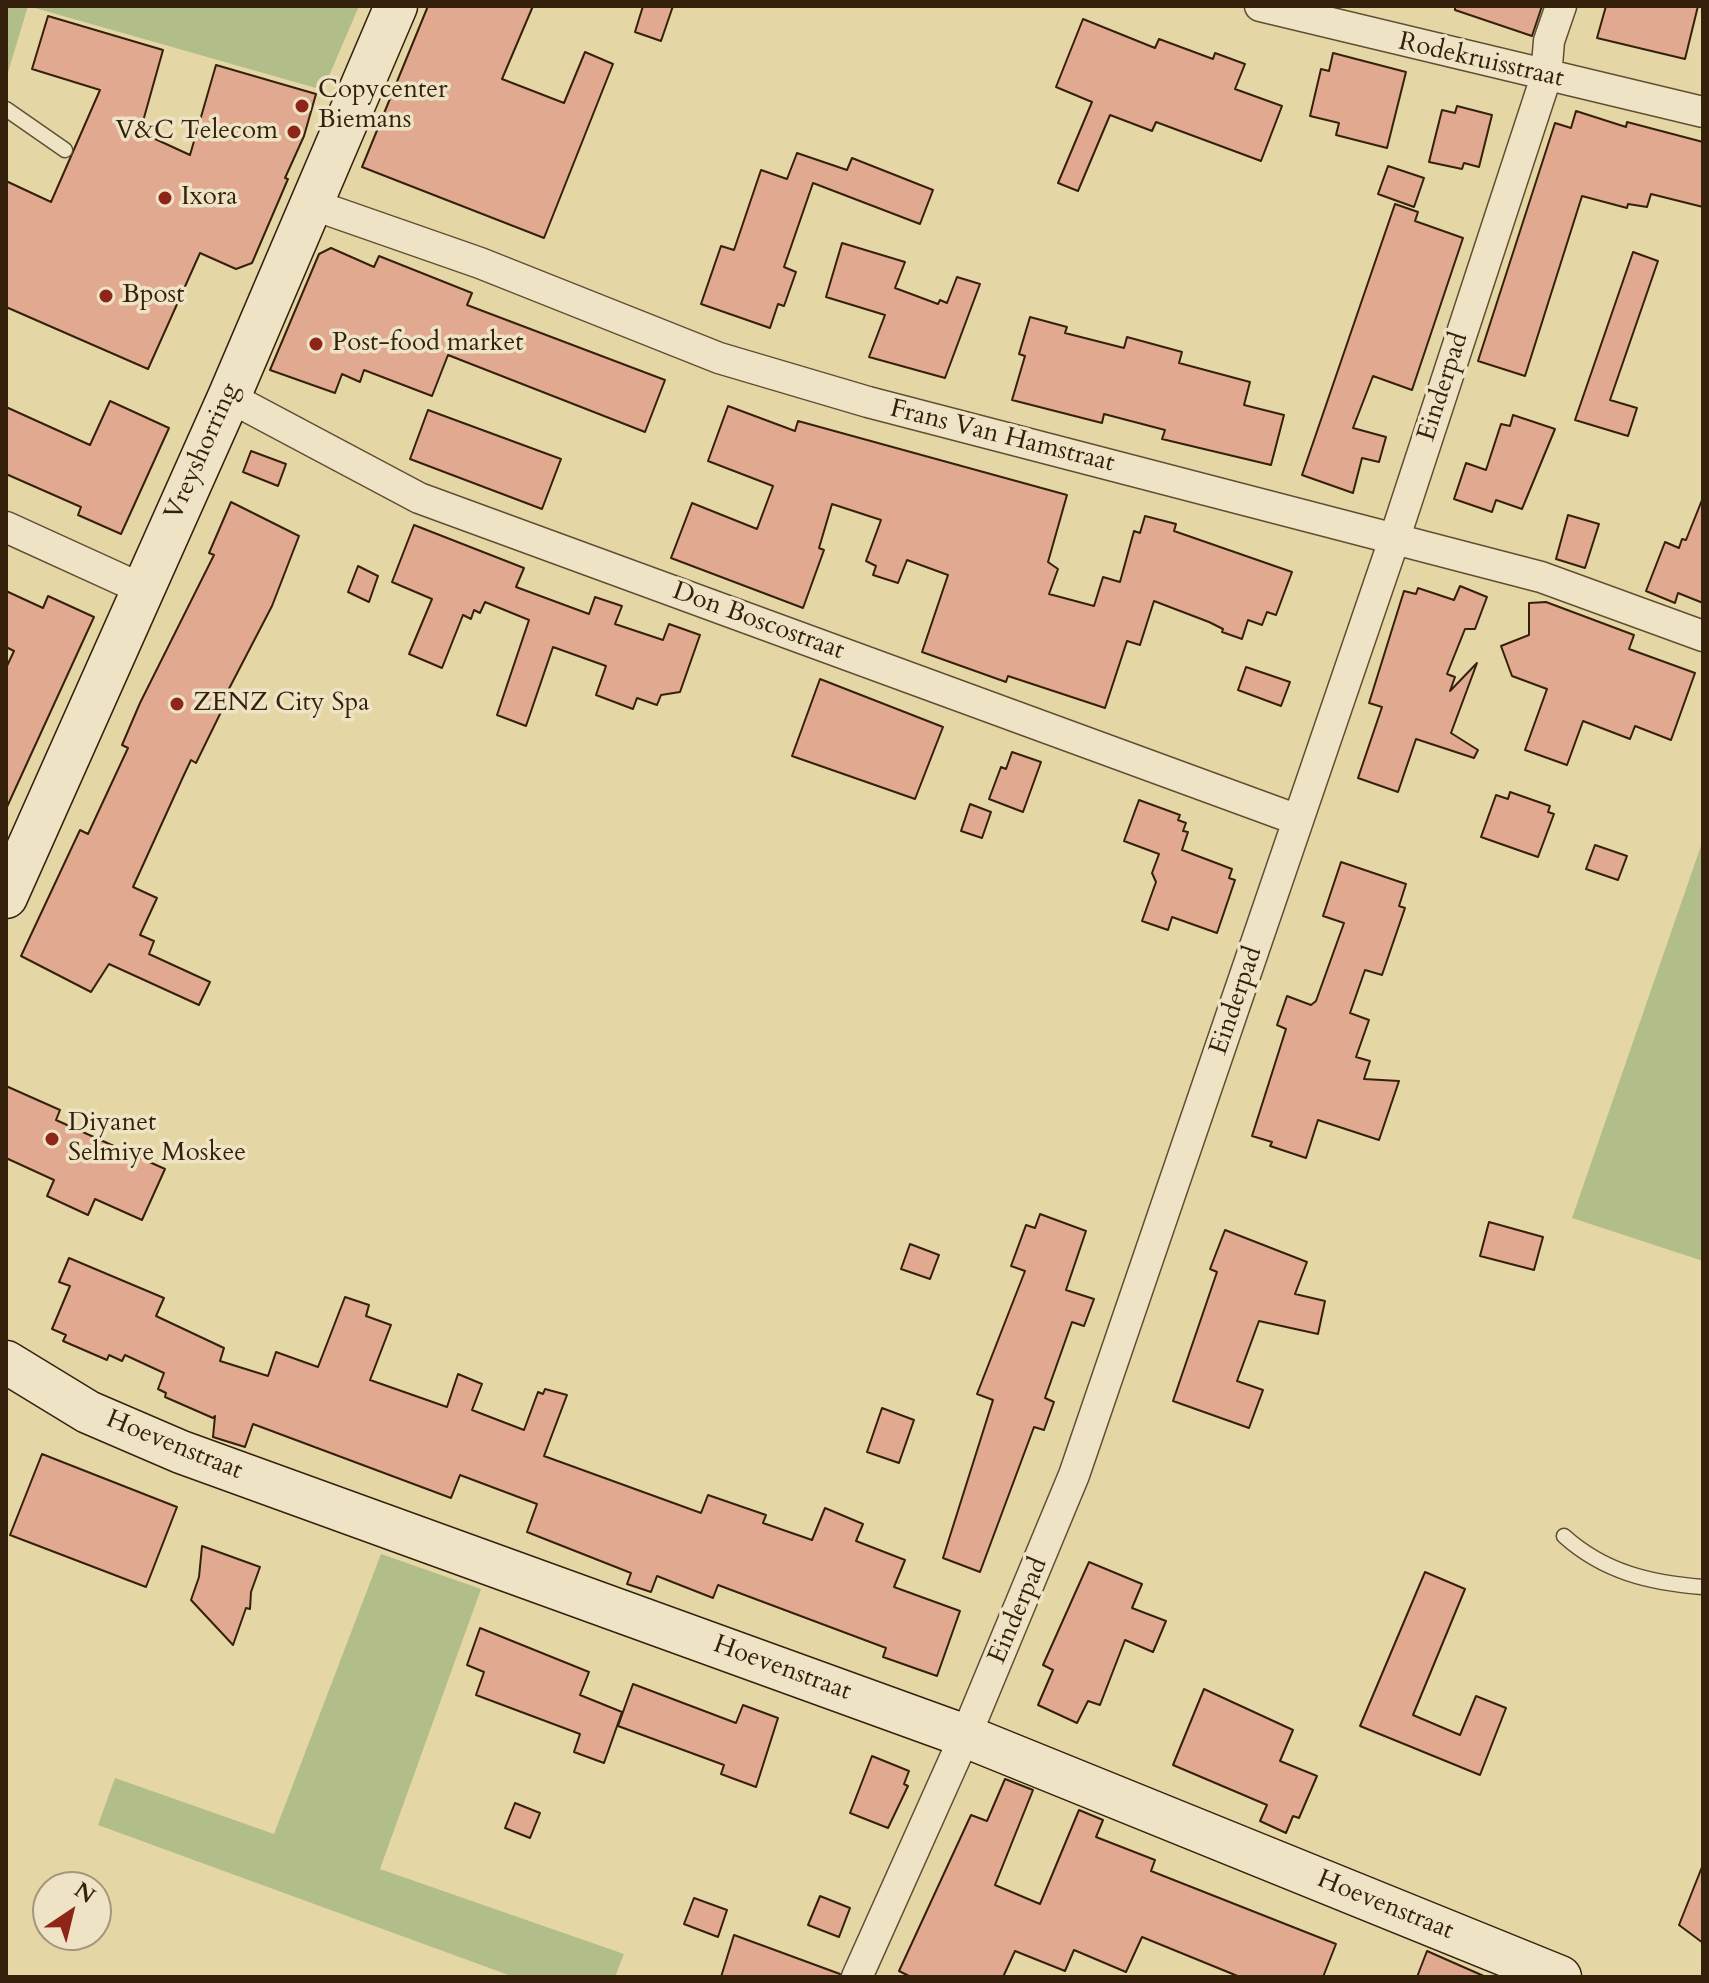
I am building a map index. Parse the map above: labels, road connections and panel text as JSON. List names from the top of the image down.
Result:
{
  "streets": {
    "main road": ["Vreyshorring", "Hoevenstraat"],
    "street": [
      "Rodekruisstraat",
      "Einderpad",
      "Frans Van Hamstraat",
      "Don Boscostraat"
    ]
  },
  "crossings": [
    ["Rodekruisstraat", "Einderpad"],
    ["Einderpad", "Frans Van Hamstraat"],
    ["Einderpad", "Don Boscostraat"],
    ["Einderpad", "Hoevenstraat"],
    ["Frans Van Hamstraat", "Vreyshorring"],
    ["Vreyshorring", "Don Boscostraat"]
  ],
  "places": [
    "Copycenter Biemans",
    "V&C Telecom",
    "Ixora",
    "Bpost",
    "Post-food market",
    "ZENZ City Spa",
    "Diyanet Selmiye Moskee"
  ],
  "north": "top right"
}
